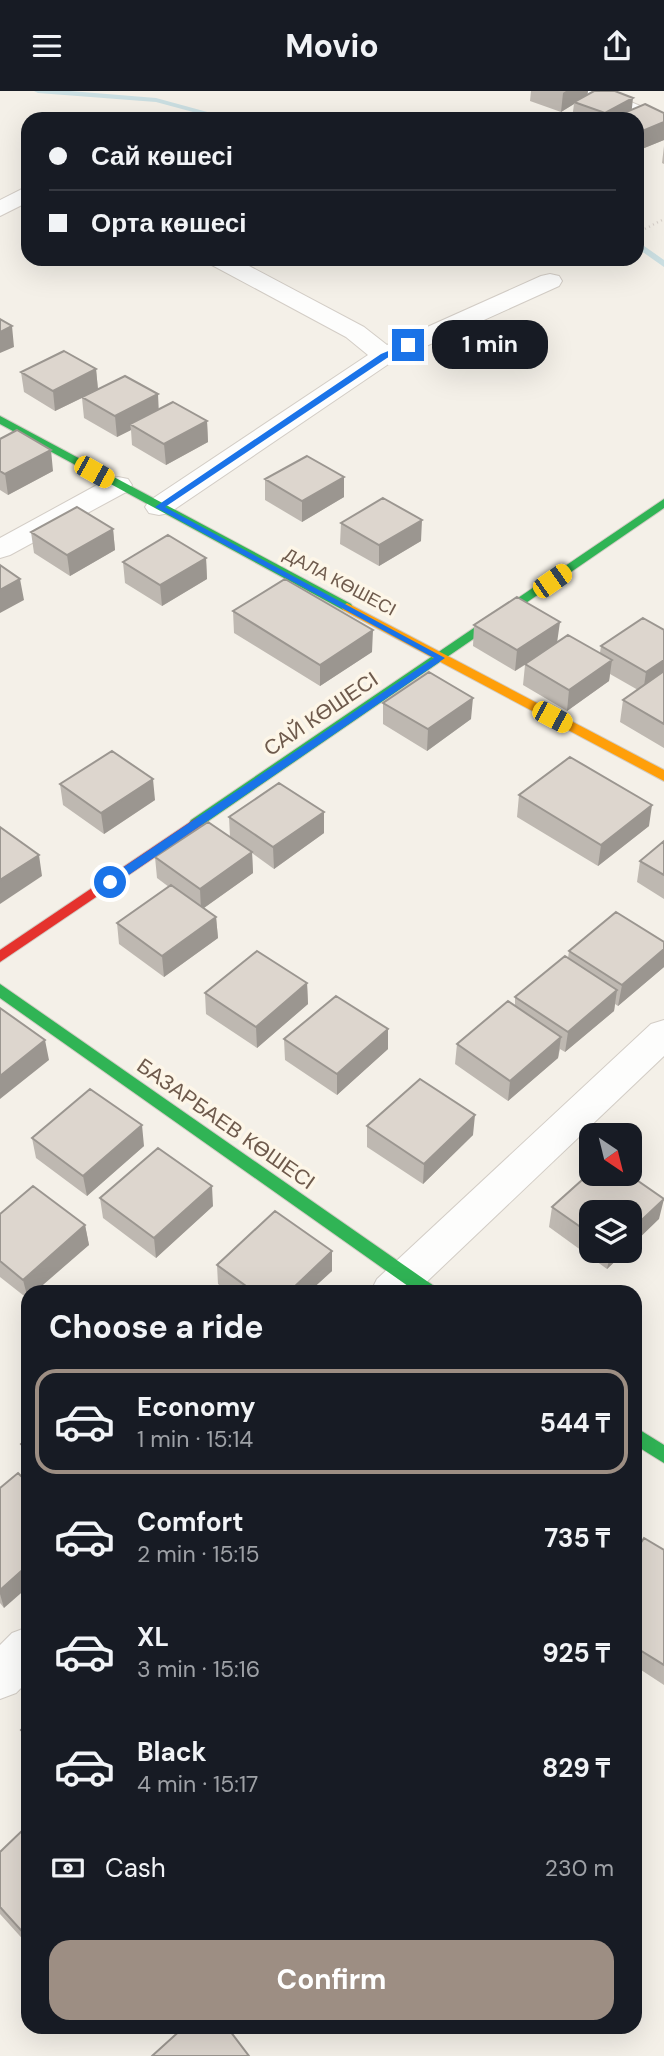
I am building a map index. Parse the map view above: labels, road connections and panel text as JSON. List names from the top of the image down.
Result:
{
  "streets": {
    "street": ["ДАЛА КӨШЕСІ", "САЙ КӨШЕСІ", "БАЗАРБАЕВ КӨШЕСІ"]
  },
  "crossings": [
    ["ДАЛА КӨШЕСІ", "САЙ КӨШЕСІ"]
  ],
  "north": "bottom right",
  "page": {
    "header": "Movio",
    "banner": ["Сай көшесі", "Орта көшесі"],
    "bubble": "1 min",
    "heading": "Choose a ride",
    "list": [
      {
        "name": "Economy",
        "note": "1 min · 15:14",
        "value": "544 ₸"
      },
      {
        "name": "Comfort",
        "note": "2 min · 15:15",
        "value": "735 ₸"
      },
      {
        "name": "XL",
        "note": "3 min · 15:16",
        "value": "925 ₸"
      },
      {
        "name": "Black",
        "note": "4 min · 15:17",
        "value": "829 ₸"
      }
    ],
    "pay": ["Cash", "230 m"],
    "buttons": "Confirm"
  }
}
